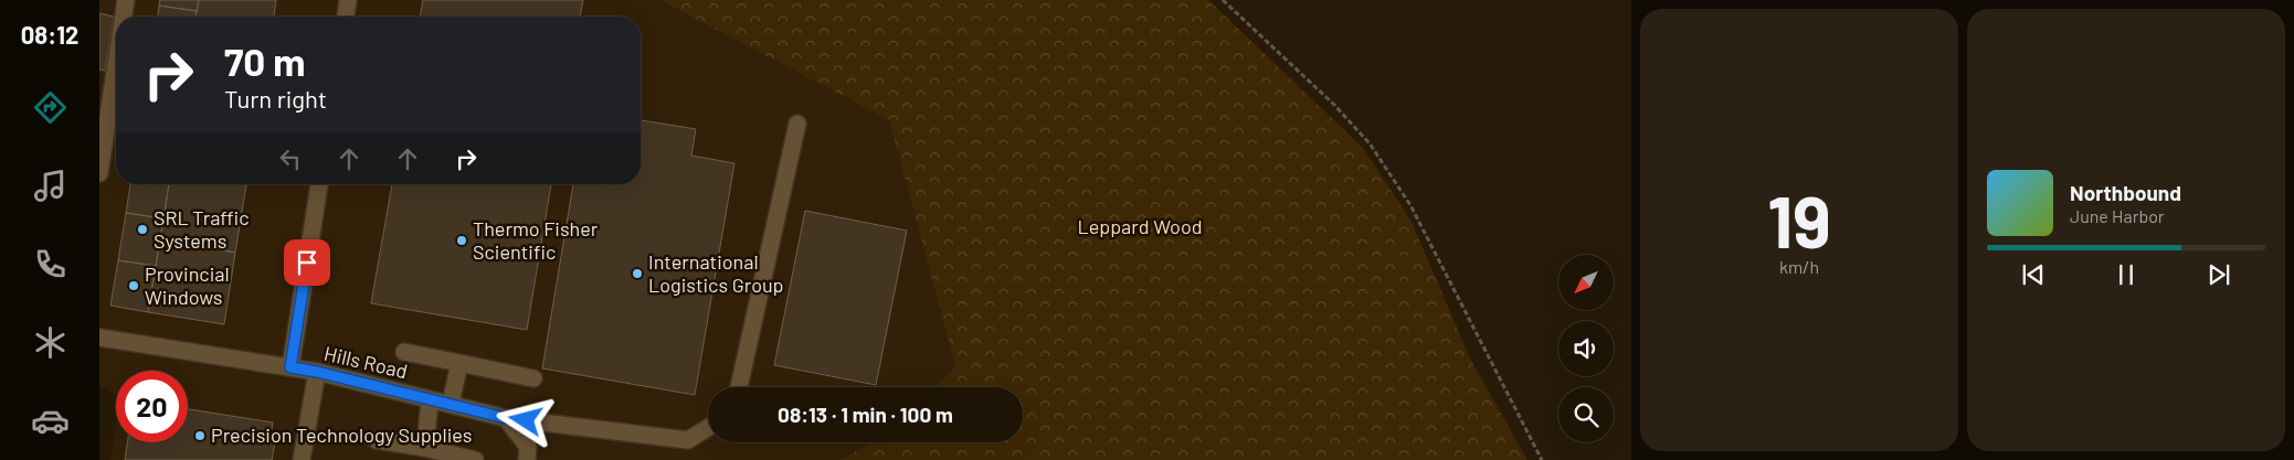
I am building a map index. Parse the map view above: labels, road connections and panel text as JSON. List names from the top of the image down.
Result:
{
  "streets": {
    "street": ["Hills Road"]
  },
  "parks": ["Leppard Wood"],
  "places": [
    "SRL Traffic Systems",
    "Thermo Fisher Scientific",
    "International Logistics Group",
    "Provincial Windows",
    "Precision Technology Supplies"
  ],
  "north": "bottom left",
  "page": {
    "tabs": "08:12",
    "tile": ["19", "km/h"],
    "turn": ["70 m", "Turn right"],
    "song": ["Northbound", "June Harbor"],
    "limit": "20",
    "trip": "08:13 · 1 min · 100 m"
  }
}
